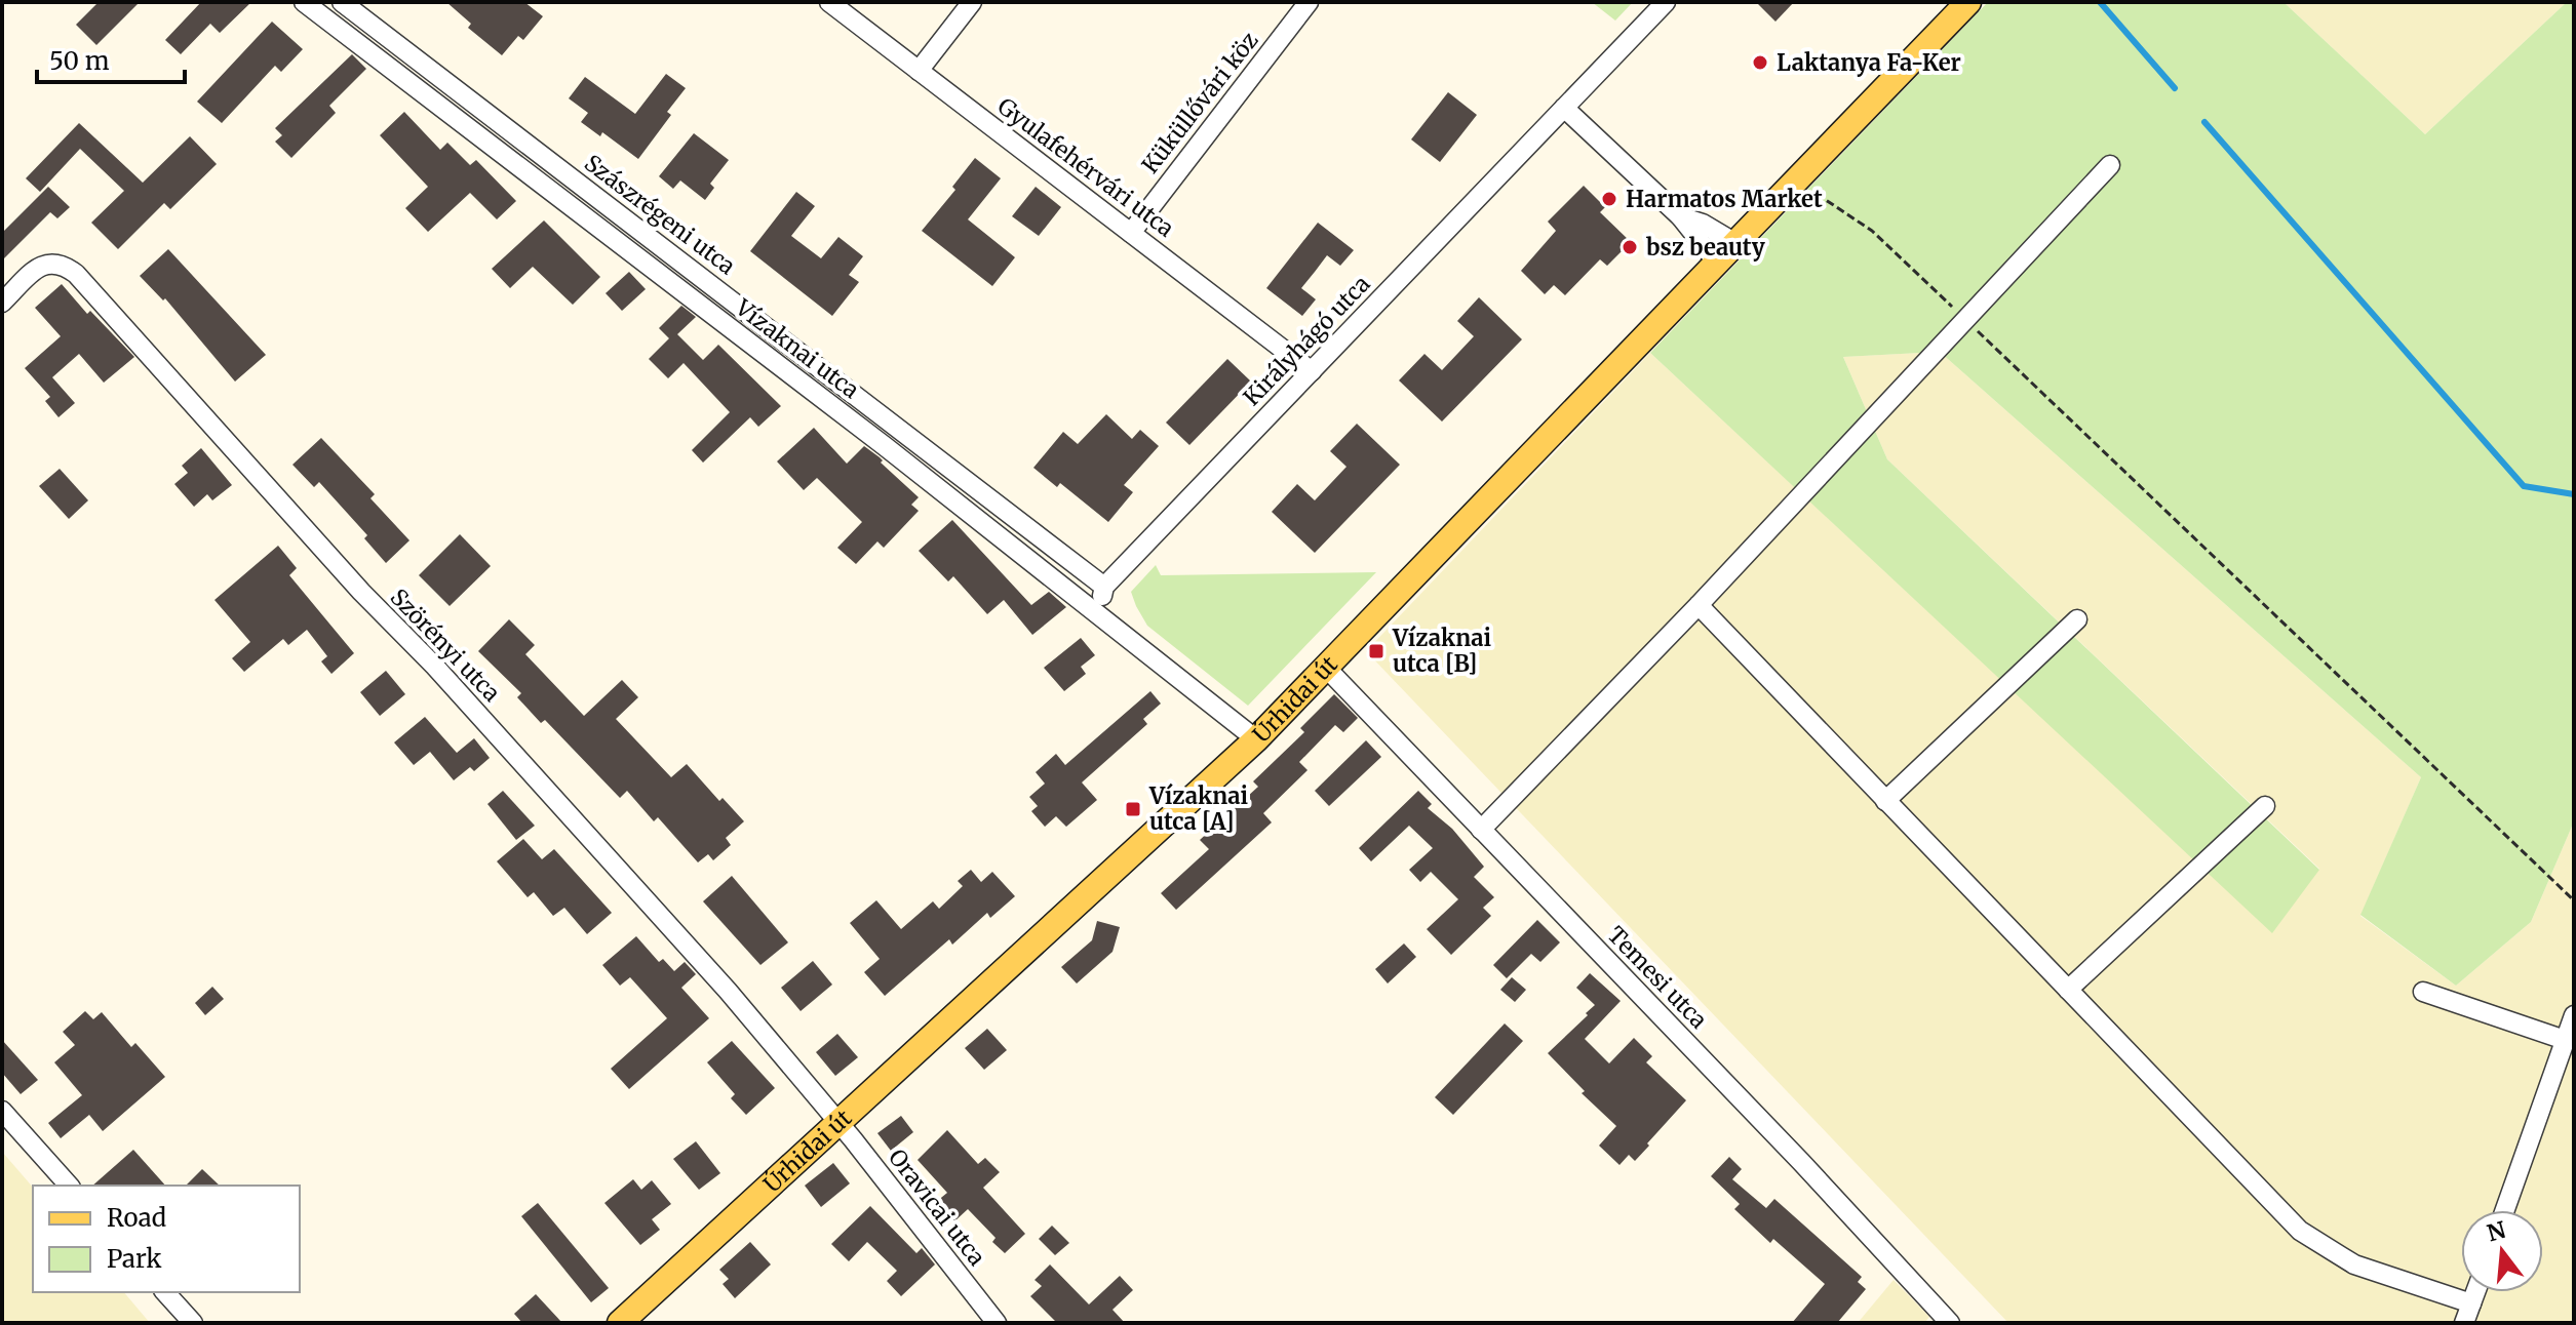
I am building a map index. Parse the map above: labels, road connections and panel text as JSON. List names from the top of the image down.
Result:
{
  "streets": {
    "main road": ["Úrhidai út"],
    "street": [
      "Küküllővári köz",
      "Gyulafehérvári utca",
      "Szászrégeni utca",
      "Királyhágó utca",
      "Vízaknai utca",
      "Szörényi utca",
      "Temesi utca",
      "Oravicai utca"
    ]
  },
  "crossings": [
    ["Küküllővári köz", "Gyulafehérvári utca"],
    ["Gyulafehérvári utca", "Királyhágó utca"],
    ["Szászrégeni utca", "Királyhágó utca"],
    ["Vízaknai utca", "Úrhidai út"],
    ["Szörényi utca", "Úrhidai út"],
    ["Szörényi utca", "Oravicai utca"],
    ["Úrhidai út", "Temesi utca"],
    ["Úrhidai út", "Oravicai utca"]
  ],
  "places": {
    "other": ["Laktanya Fa-Ker", "Harmatos Market", "bsz beauty"],
    "transit": ["Vízaknai utca [B]", "Vízaknai utca [A]"]
  },
  "legend": ["Road", "Park"],
  "scale_bar": "50 m",
  "north": "top"
}
